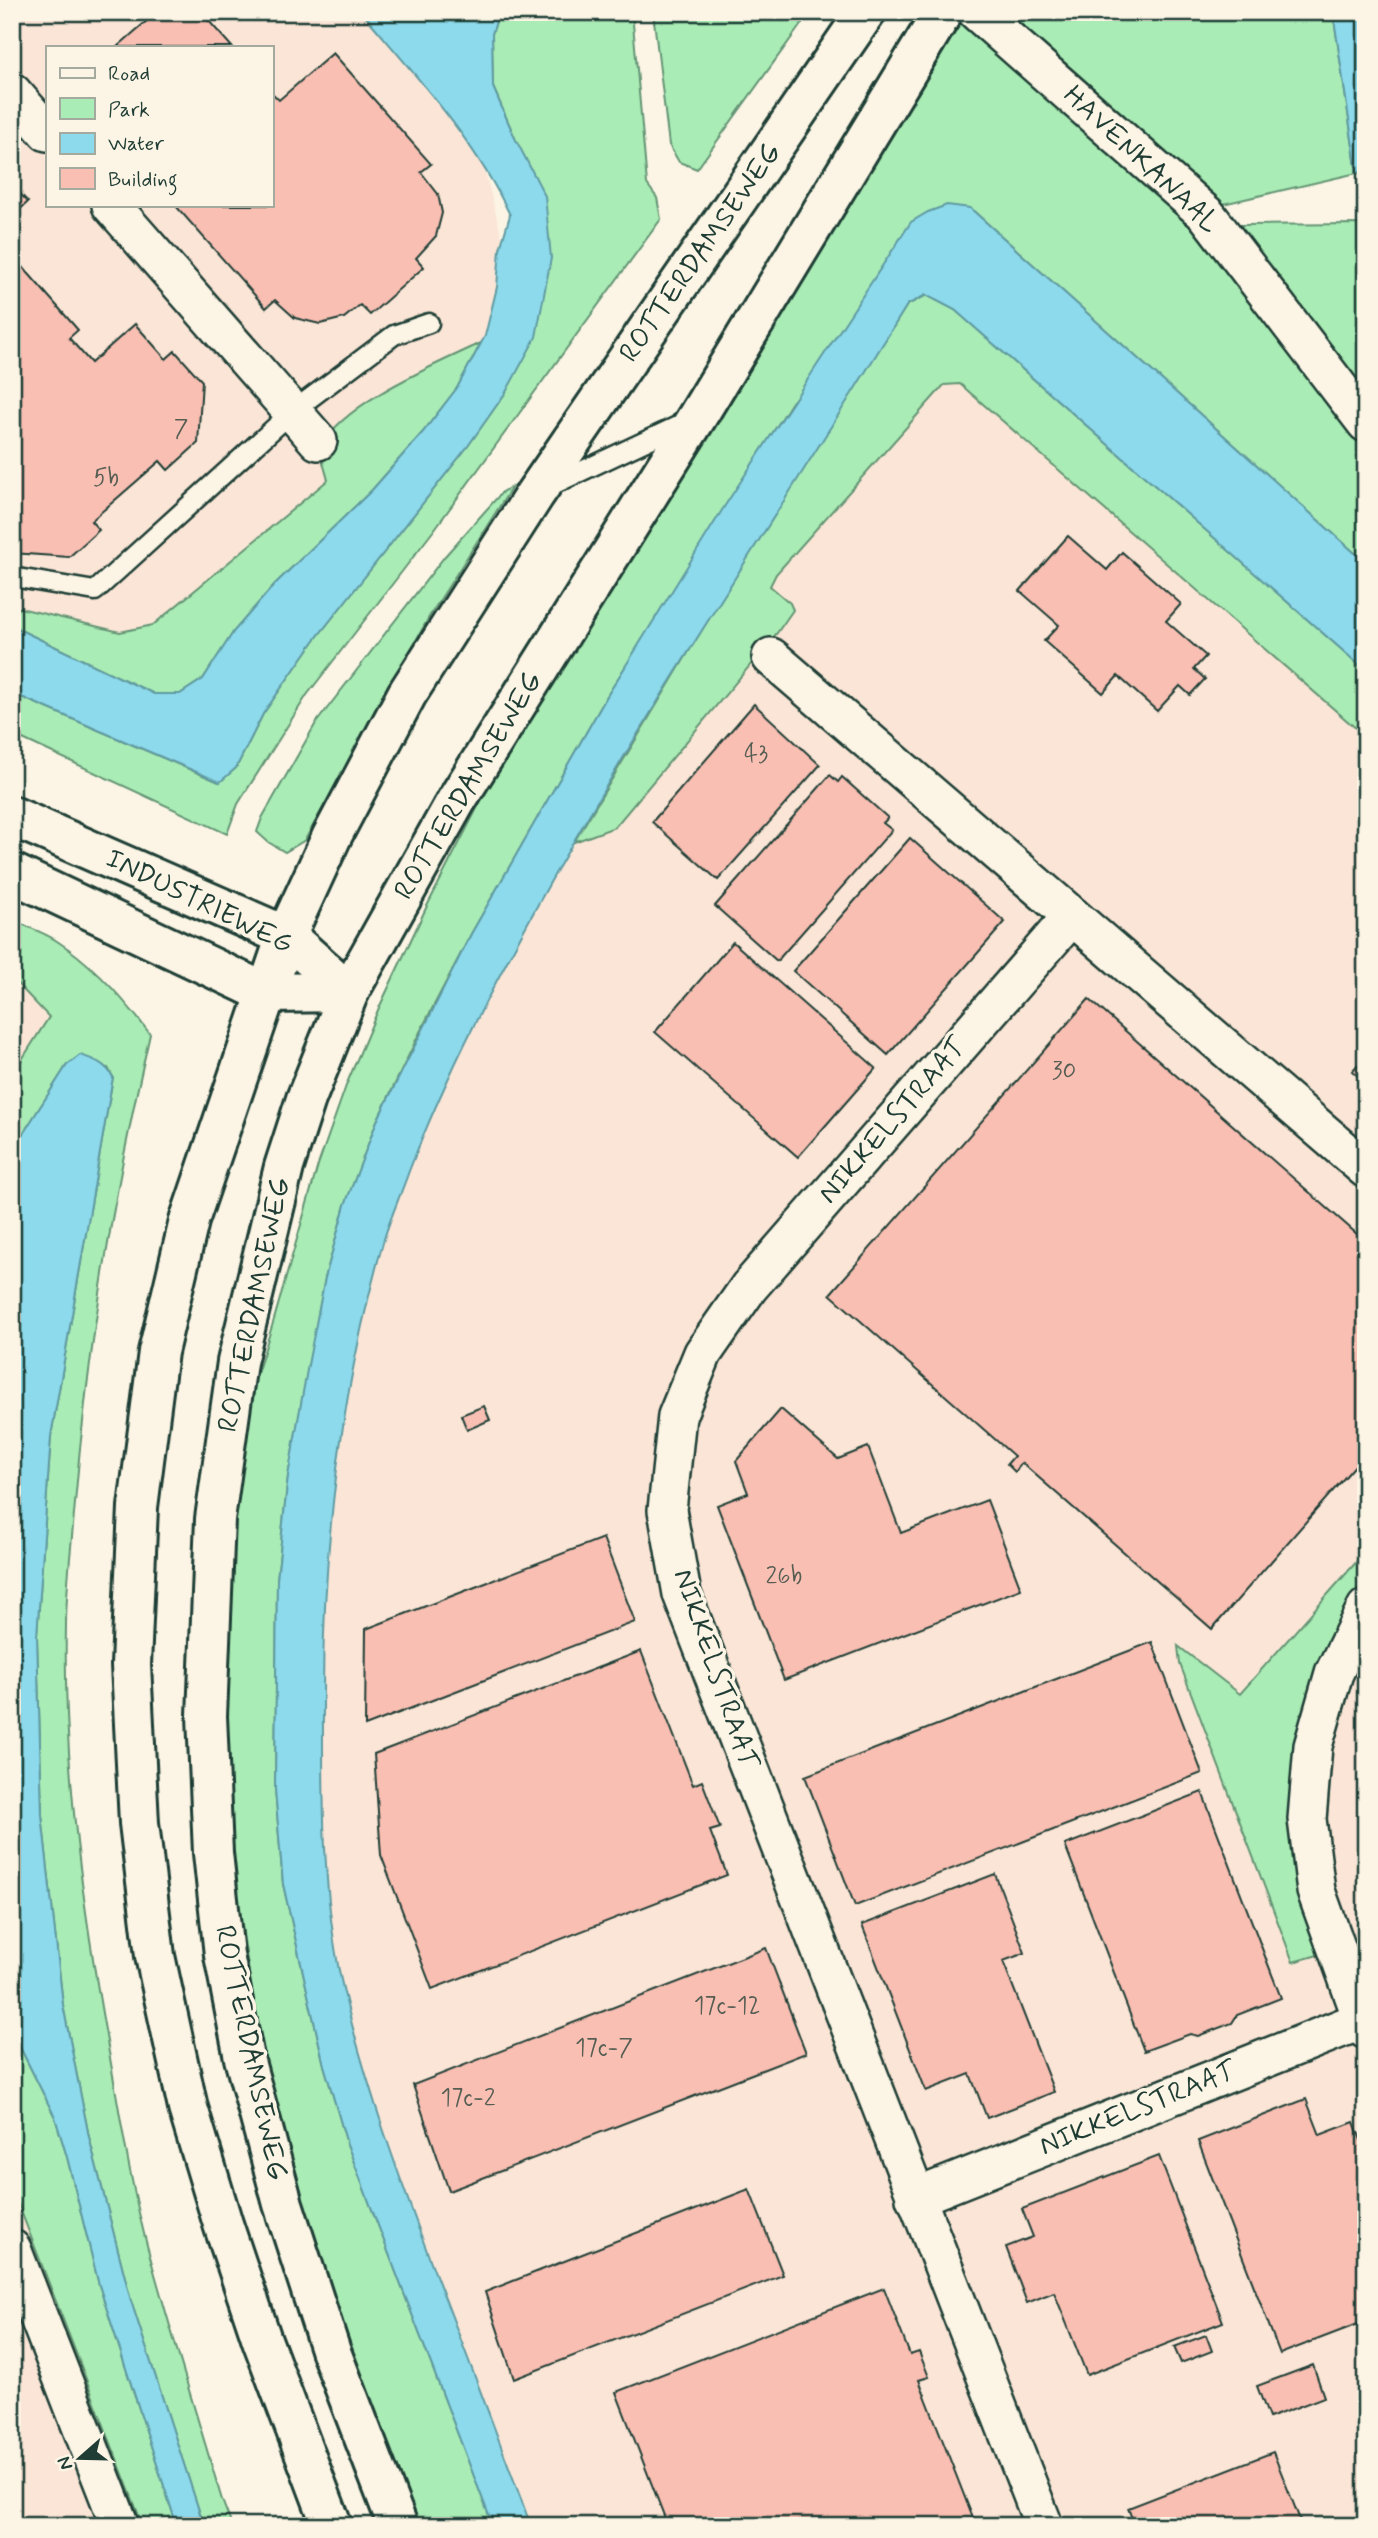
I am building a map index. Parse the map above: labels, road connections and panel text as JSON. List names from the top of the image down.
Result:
{
  "streets": {
    "main road": ["ROTTERDAMSEWEG", "INDUSTRIEWEG"],
    "street": ["HAVENKANAAL", "NIKKELSTRAAT"]
  },
  "crossings": [
    ["ROTTERDAMSEWEG", "INDUSTRIEWEG"]
  ],
  "house_numbers": [
    "7",
    "5b",
    "43",
    "30",
    "26b",
    "17c-12",
    "17c-7",
    "17c-2"
  ],
  "legend": [
    "Road",
    "Park",
    "Water",
    "Building"
  ],
  "north": "left"
}
